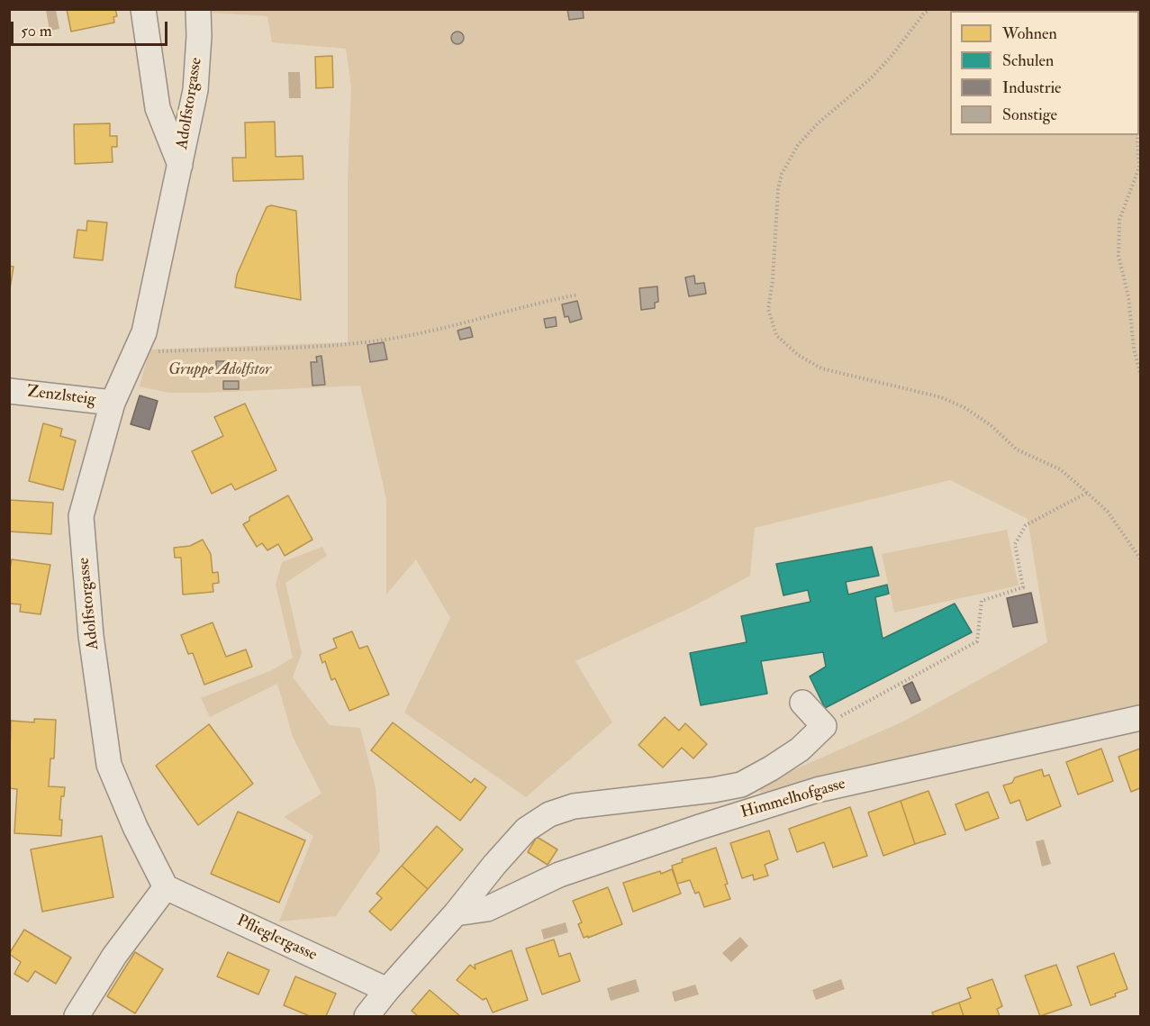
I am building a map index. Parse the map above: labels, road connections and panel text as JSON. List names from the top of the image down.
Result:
{
  "streets": {
    "street": [
      "Adolfstorgasse",
      "Zenzlsteig",
      "Himmelhofgasse",
      "Pflieglergasse"
    ]
  },
  "crossings": [
    ["Adolfstorgasse", "Zenzlsteig"],
    ["Adolfstorgasse", "Pflieglergasse"],
    ["Himmelhofgasse", "Pflieglergasse"]
  ],
  "parks": ["Gruppe Adolfstor"],
  "legend": [
    "Wohnen",
    "Schulen",
    "Industrie",
    "Sonstige"
  ],
  "scale_bar": "50 m"
}
